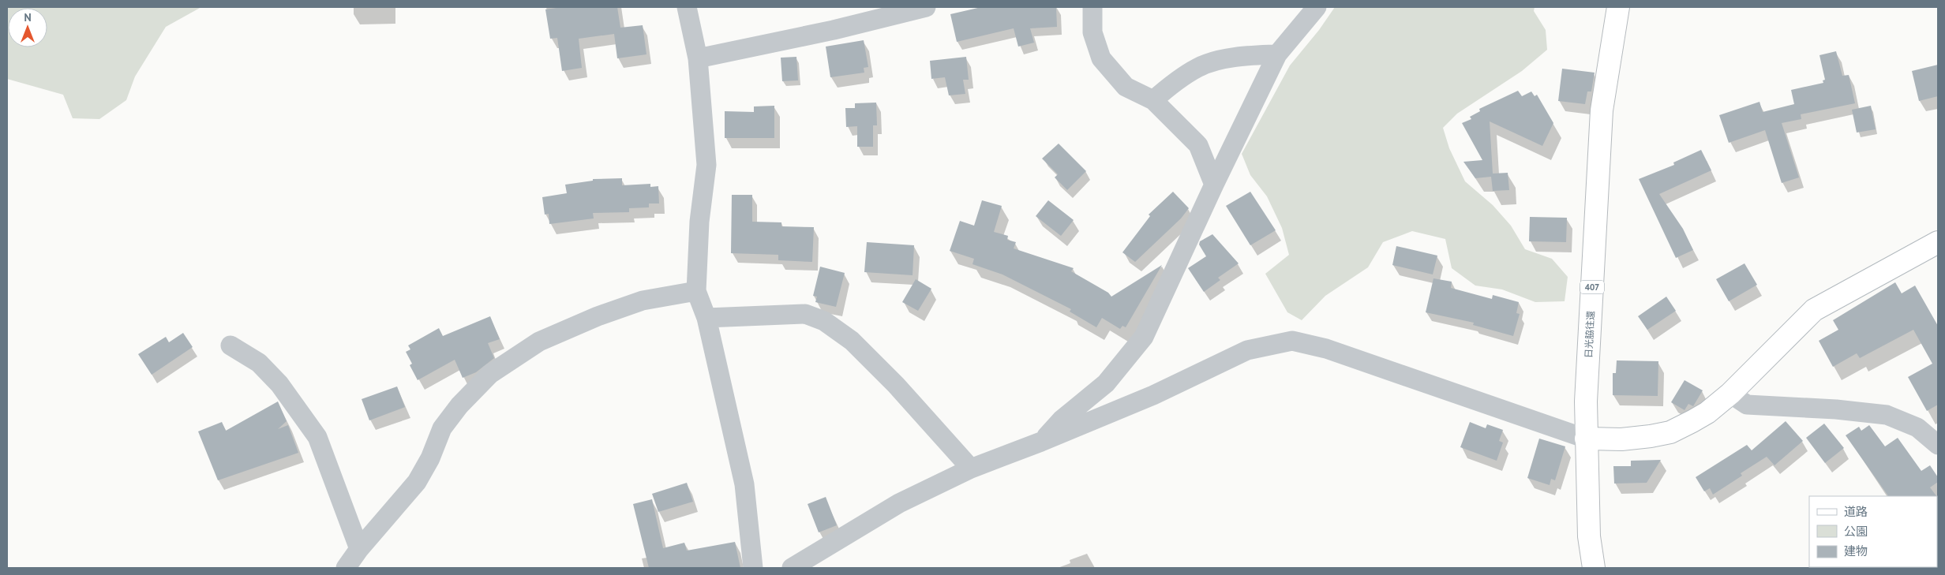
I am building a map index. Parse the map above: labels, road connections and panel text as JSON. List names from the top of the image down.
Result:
{
  "streets": {
    "main road": ["407", "日光脇往還"]
  },
  "legend": ["道路", "公園", "建物"],
  "north": "top"
}
